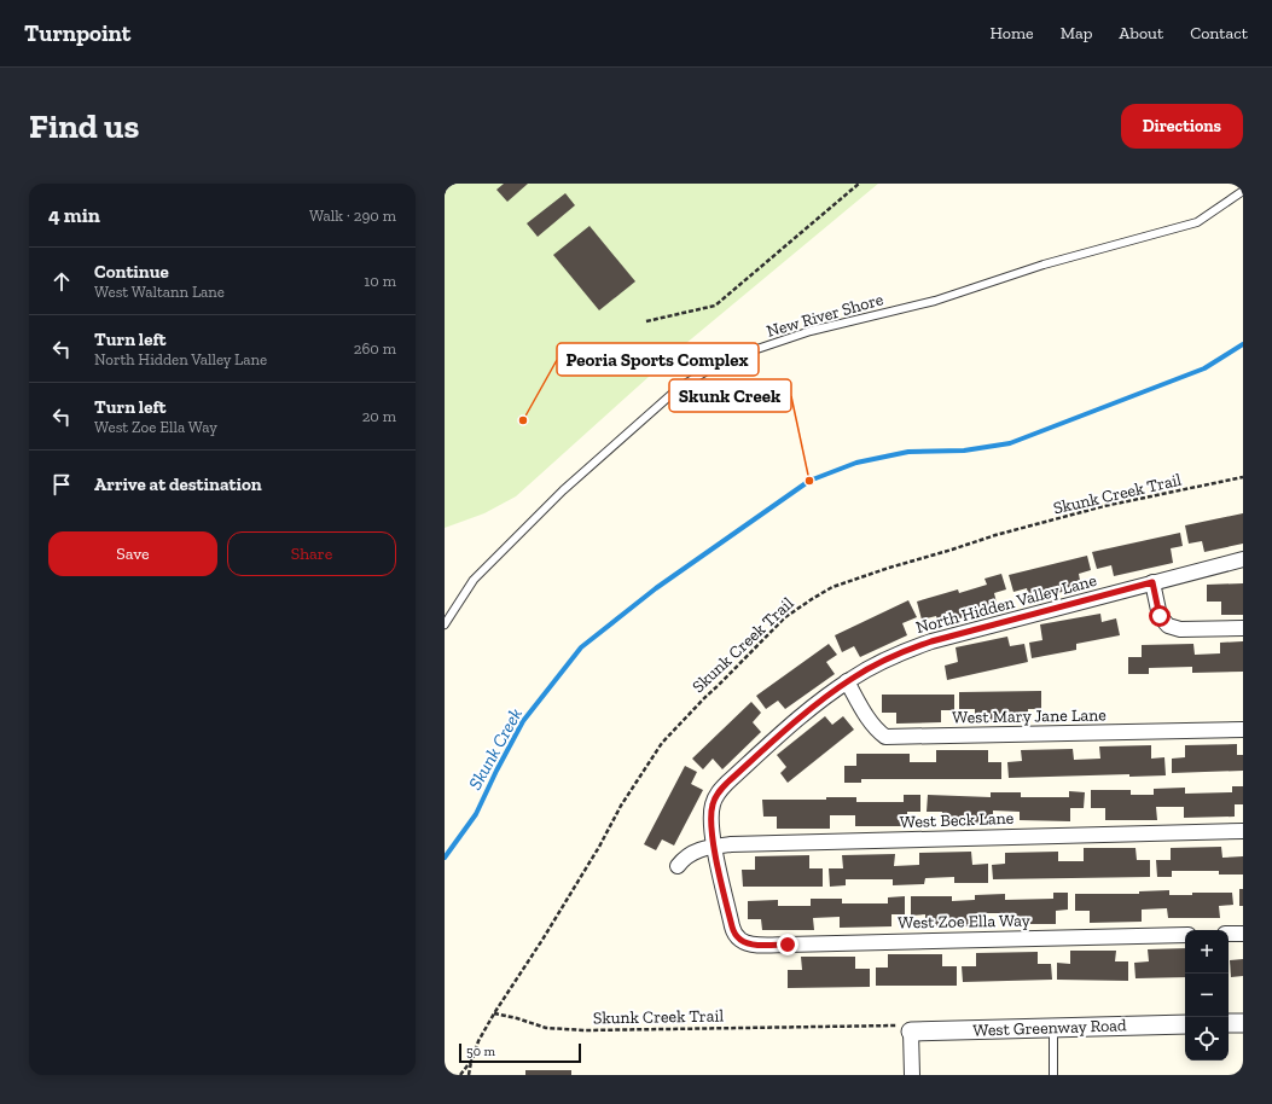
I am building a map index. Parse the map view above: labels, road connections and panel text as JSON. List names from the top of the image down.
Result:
{
  "streets": {
    "street": [
      "North Hidden Valley Lane",
      "West Mary Jane Lane",
      "West Beck Lane",
      "West Zoe Ella Way",
      "West Greenway Road"
    ],
    "lane": ["New River Shore"],
    "path": ["Skunk Creek Trail"]
  },
  "crossings": [
    ["Skunk Creek Trail", "West Greenway Road"],
    ["North Hidden Valley Lane", "West Mary Jane Lane"],
    ["North Hidden Valley Lane", "West Beck Lane"],
    ["North Hidden Valley Lane", "West Zoe Ella Way"]
  ],
  "water": ["Skunk Creek"],
  "places": ["Peoria Sports Complex", "Skunk Creek"],
  "scale_bar": "50 m",
  "page": {
    "header": "Turnpoint",
    "nav": [
      "Home",
      "Map",
      "About",
      "Contact"
    ],
    "buttons": [
      "Directions",
      ["Save", "Share"]
    ],
    "title": "Find us",
    "heading": ["4 min", "Walk · 290 m"],
    "list": [
      ["Continue", "West Waltann Lane", "10 m"],
      ["Turn left", "North Hidden Valley Lane", "260 m"],
      ["Turn left", "West Zoe Ella Way", "20 m"],
      "Arrive at destination"
    ],
    "map_buttons": ["+", "−"],
    "scale": "50 m"
  }
}
